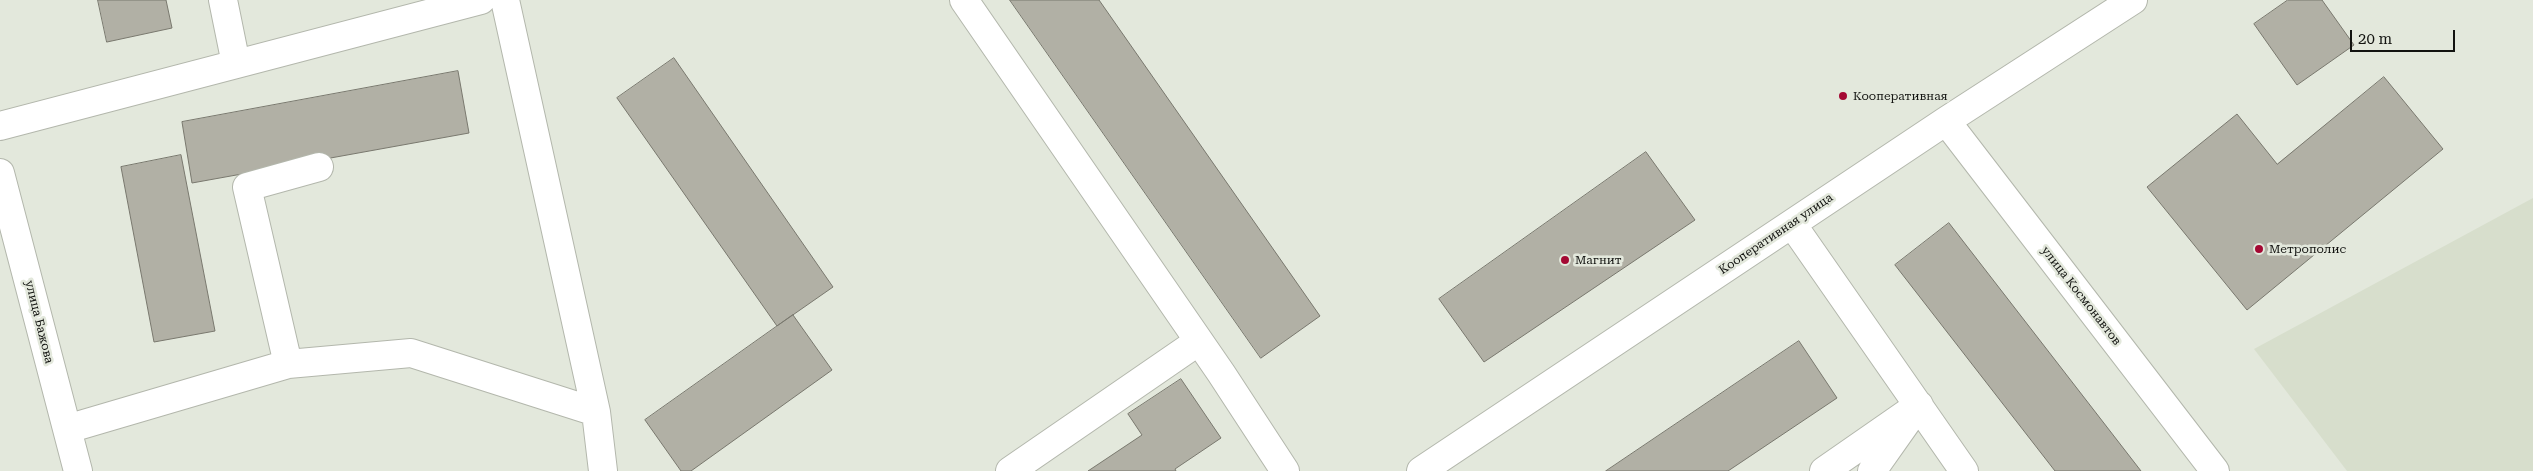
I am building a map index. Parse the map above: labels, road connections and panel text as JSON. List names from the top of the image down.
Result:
{
  "streets": {
    "street": ["Кооперативная улица", "улица Космонавтов", "улица Бажова"]
  },
  "crossings": [
    ["Кооперативная улица", "улица Космонавтов"]
  ],
  "places": ["Кооперативная", "Метрополис", "Магнит"],
  "scale_bar": "20 m"
}
